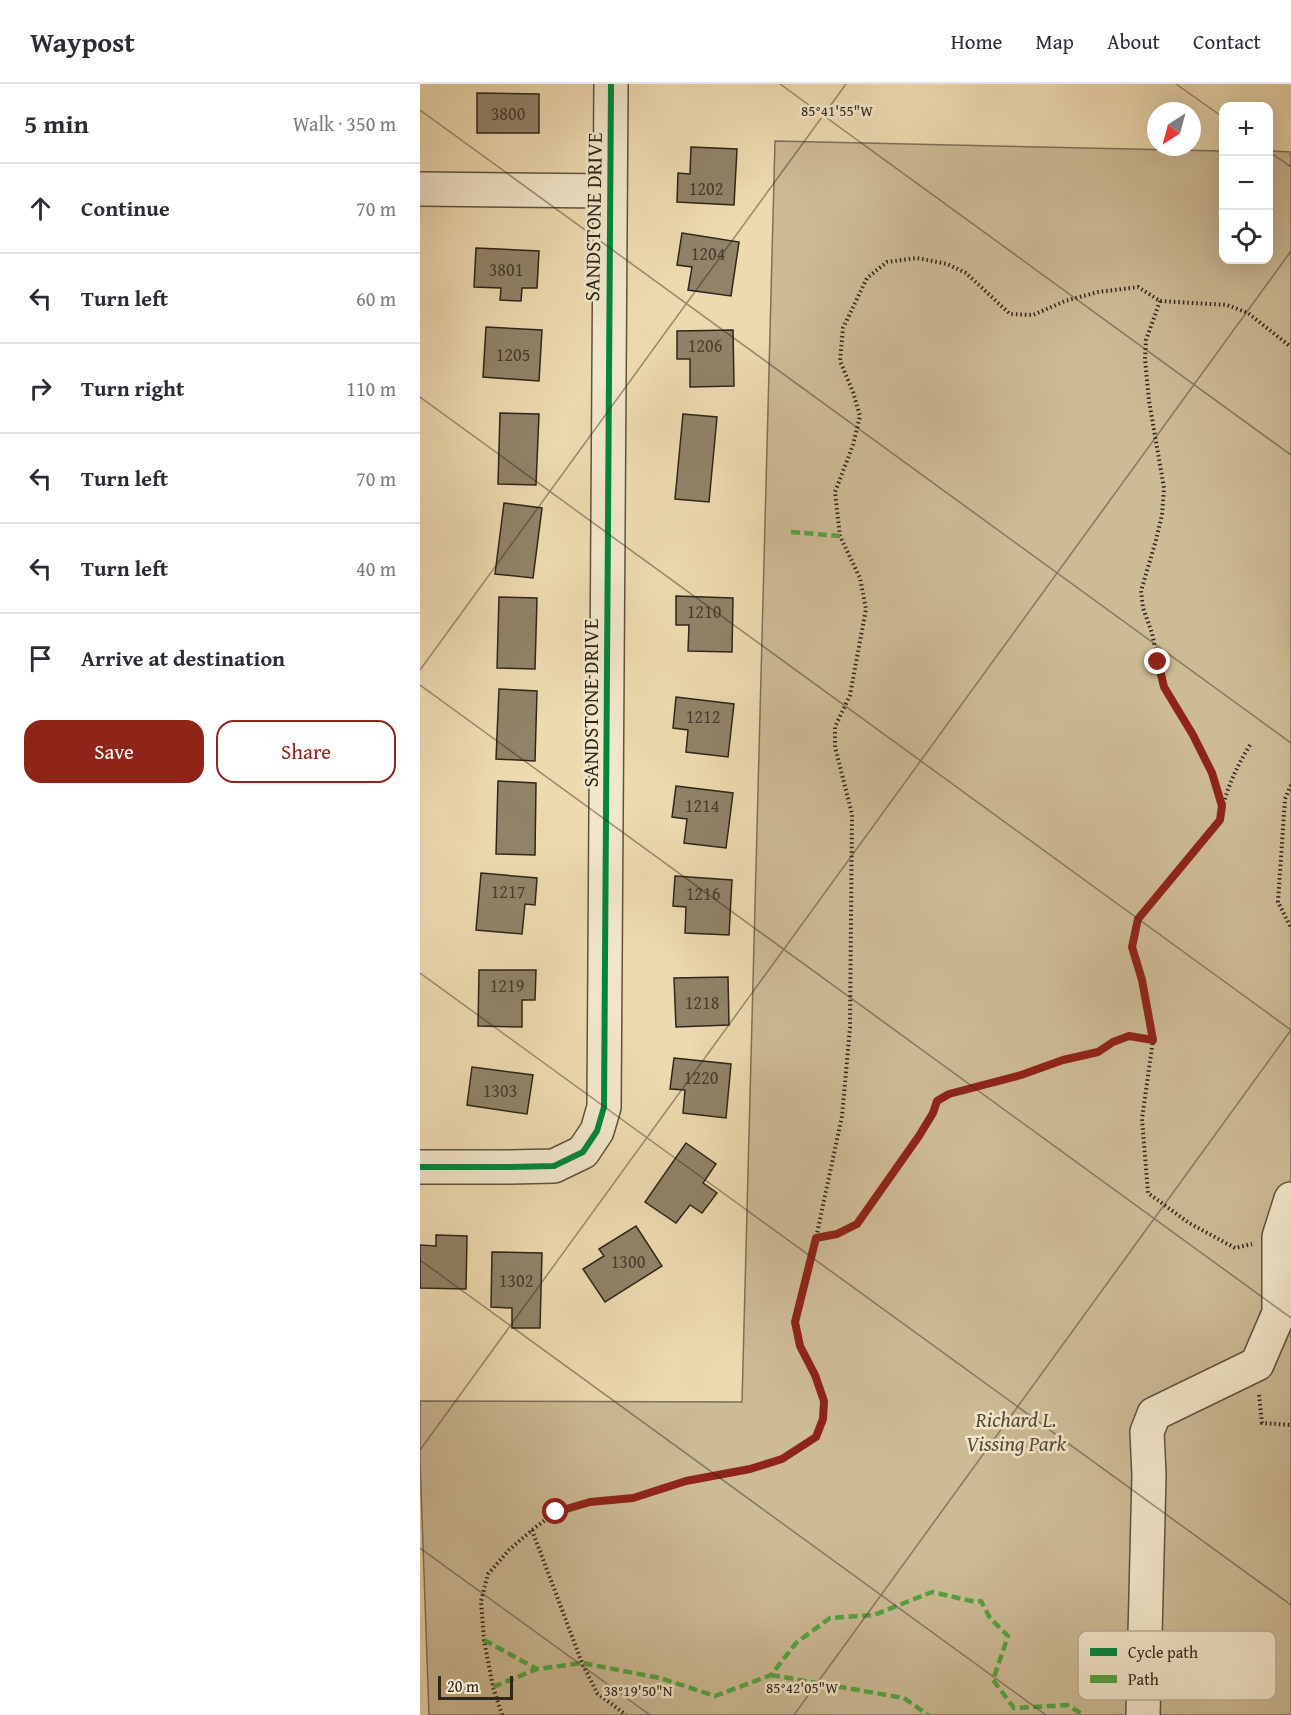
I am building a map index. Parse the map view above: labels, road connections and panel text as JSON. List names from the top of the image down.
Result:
{
  "streets": {
    "street": ["SANDSTONE DRIVE"]
  },
  "parks": ["Richard L. Vissing Park"],
  "house_numbers": [
    "3800",
    "1202",
    "1204",
    "3801",
    "1206",
    "1205",
    "1210",
    "1212",
    "1214",
    "1217",
    "1216",
    "1219",
    "1218",
    "1220",
    "1303",
    "1300",
    "1302"
  ],
  "legend": ["Cycle path", "Path"],
  "scale_bar": "20 m",
  "north": "bottom left",
  "page": {
    "header": "Waypost",
    "nav": [
      "Home",
      "Map",
      "About",
      "Contact"
    ],
    "heading": ["5 min", "Walk · 350 m"],
    "map_buttons": ["+", "−"],
    "list": [
      ["Continue", "70 m"],
      ["Turn left", "60 m"],
      ["Turn right", "110 m"],
      ["Turn left", "70 m"],
      ["Turn left", "40 m"],
      "Arrive at destination"
    ],
    "buttons": ["Save", "Share"],
    "scale": "20 m"
  },
  "coordinates": ["85°41'55\"W", "85°42'05\"W", "38°19'50\"N"]
}
